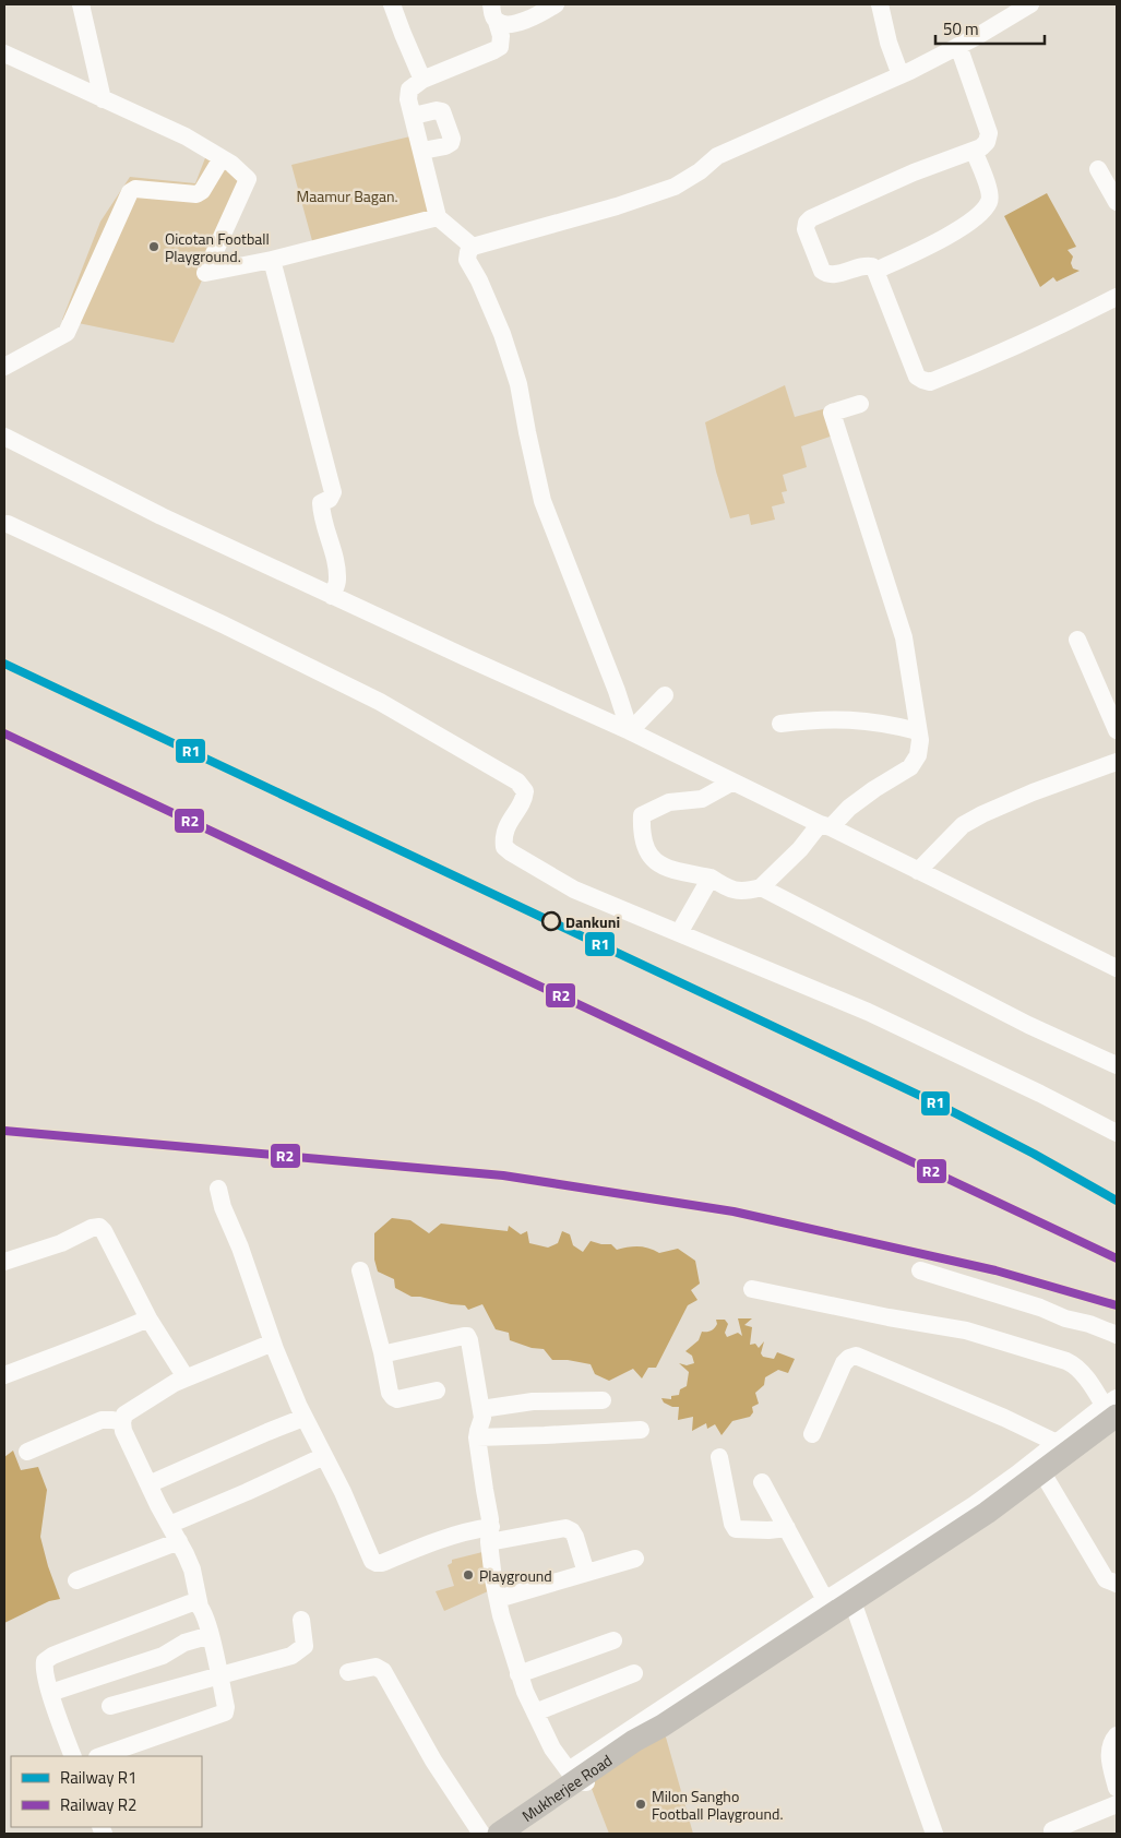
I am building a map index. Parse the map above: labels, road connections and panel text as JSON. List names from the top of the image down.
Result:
{
  "streets": {
    "main road": ["Mukherjee Road"]
  },
  "parks": ["Maamur Bagan."],
  "places": [
    "Oicotan Football Playground.",
    "Dankuni",
    "Playground",
    "Milon Sangho Football Playground."
  ],
  "lines": ["rail line R1", "rail line R2"],
  "legend": ["Railway R1", "Railway R2"],
  "scale_bar": "50 m"
}
